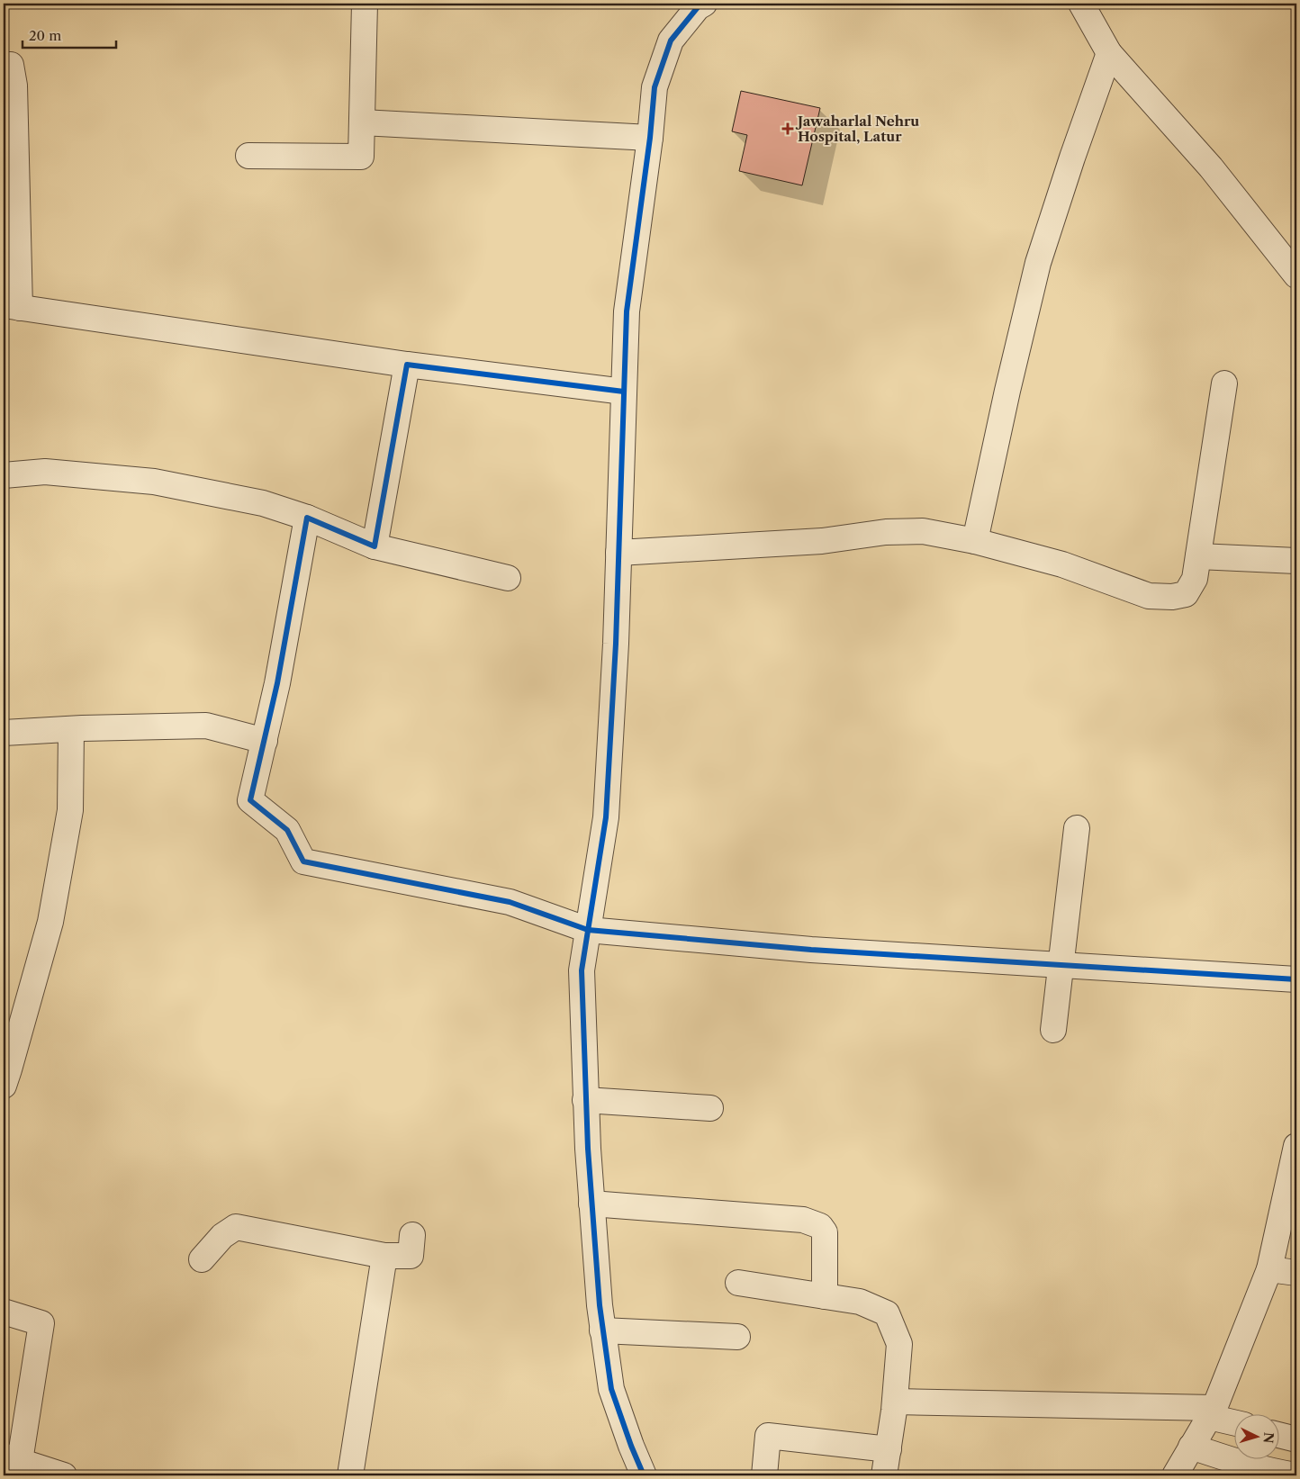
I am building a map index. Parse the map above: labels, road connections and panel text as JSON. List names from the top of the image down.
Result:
{
  "places": {
    "health": ["Jawaharlal Nehru Hospital, Latur"]
  },
  "scale_bar": "20 m",
  "north": "right"
}
